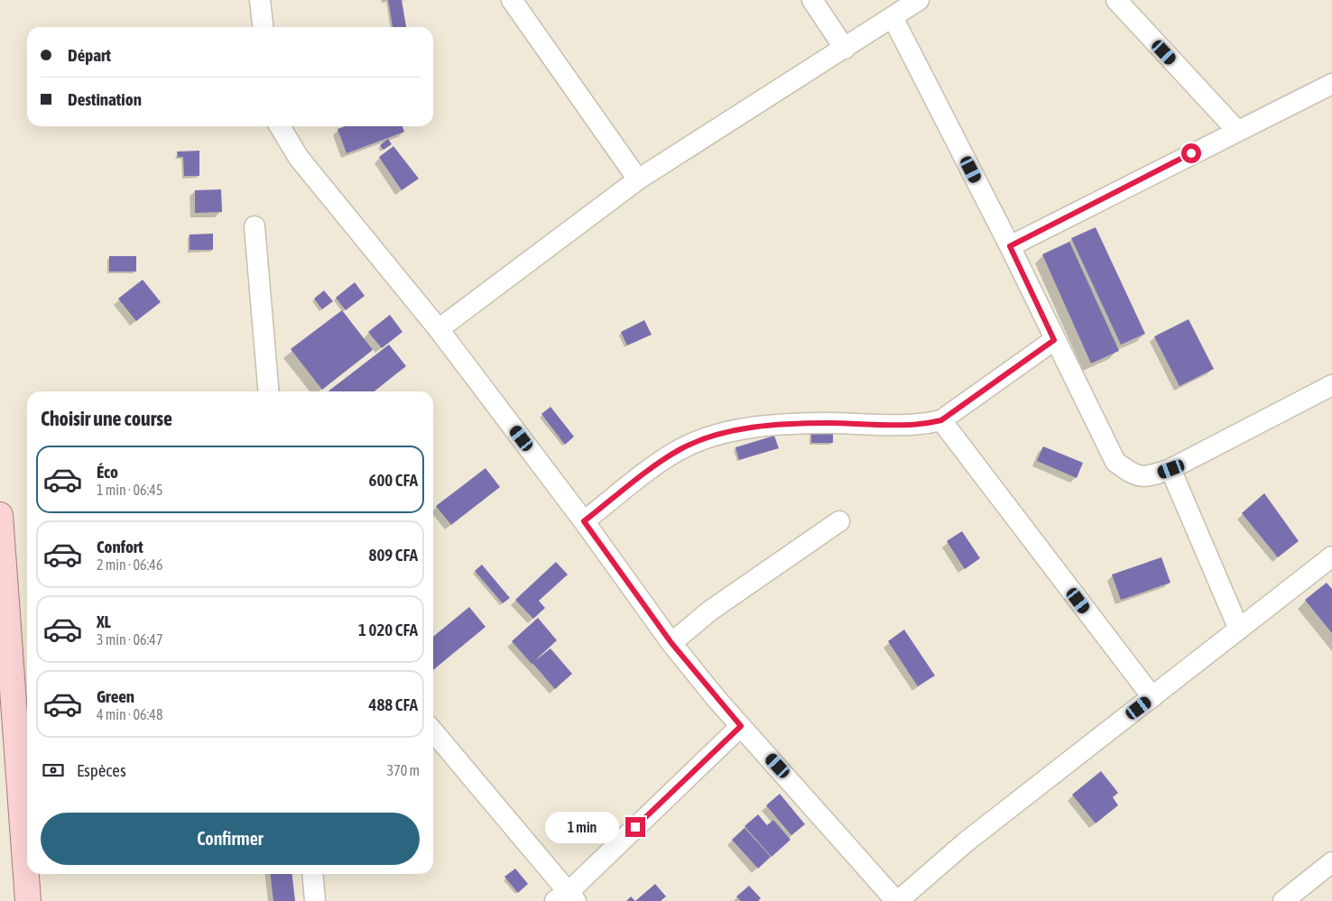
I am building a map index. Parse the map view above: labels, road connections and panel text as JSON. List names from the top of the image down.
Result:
{
  "page": {
    "banner": ["Départ", "Destination"],
    "heading": "Choisir une course",
    "list": [
      {
        "name": "Éco",
        "note": "1 min · 06:45",
        "value": "600 CFA"
      },
      {
        "name": "Confort",
        "note": "2 min · 06:46",
        "value": "809 CFA"
      },
      {
        "name": "XL",
        "note": "3 min · 06:47",
        "value": "1 020 CFA"
      },
      {
        "name": "Green",
        "note": "4 min · 06:48",
        "value": "488 CFA"
      }
    ],
    "pay": ["Espèces", "370 m"],
    "buttons": "Confirmer",
    "bubble": "1 min"
  }
}
